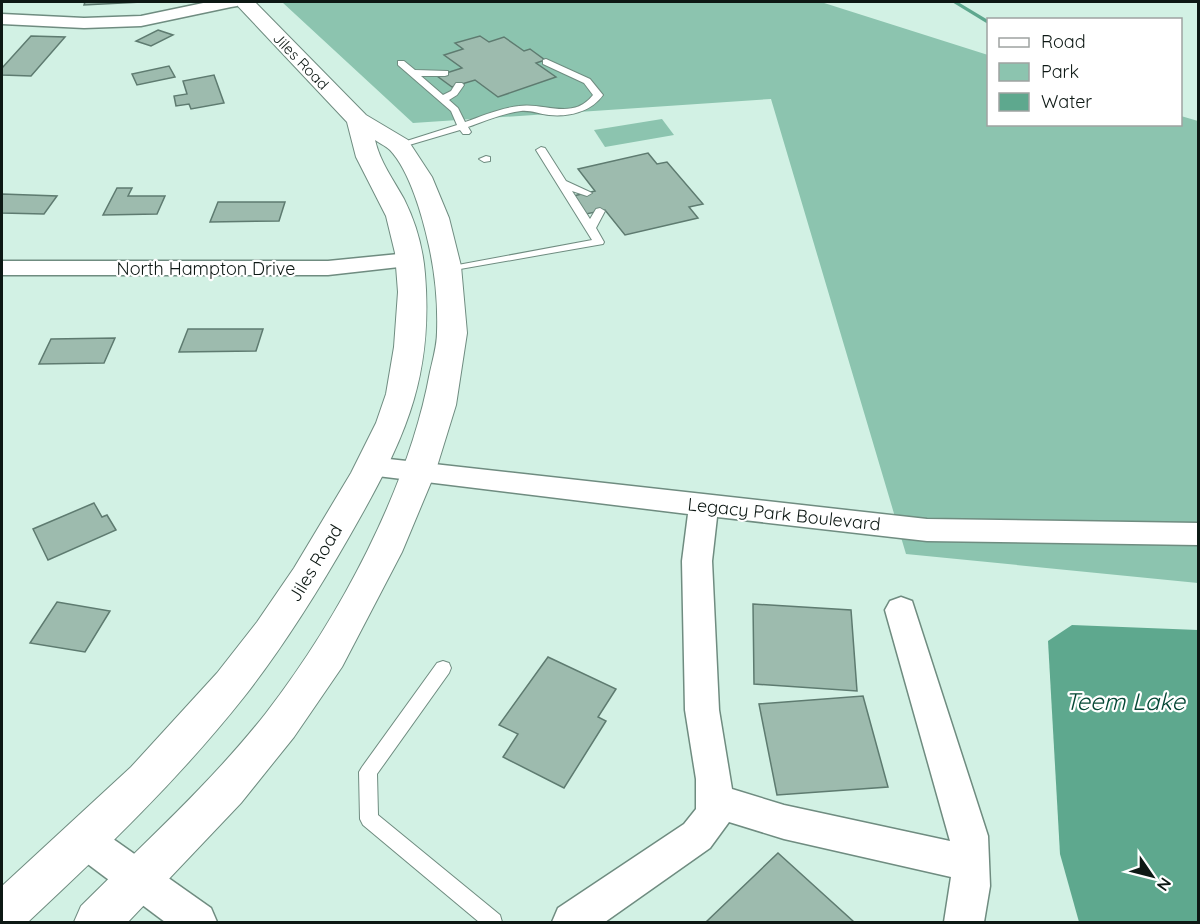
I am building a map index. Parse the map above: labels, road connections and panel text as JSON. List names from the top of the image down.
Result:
{
  "streets": {
    "street": ["Jiles Road", "North Hampton Drive", "Legacy Park Boulevard"]
  },
  "crossings": [
    ["Jiles Road", "North Hampton Drive"],
    ["Jiles Road", "Legacy Park Boulevard"]
  ],
  "water": ["Teem Lake"],
  "legend": ["Road", "Park", "Water"],
  "north": "bottom right"
}
